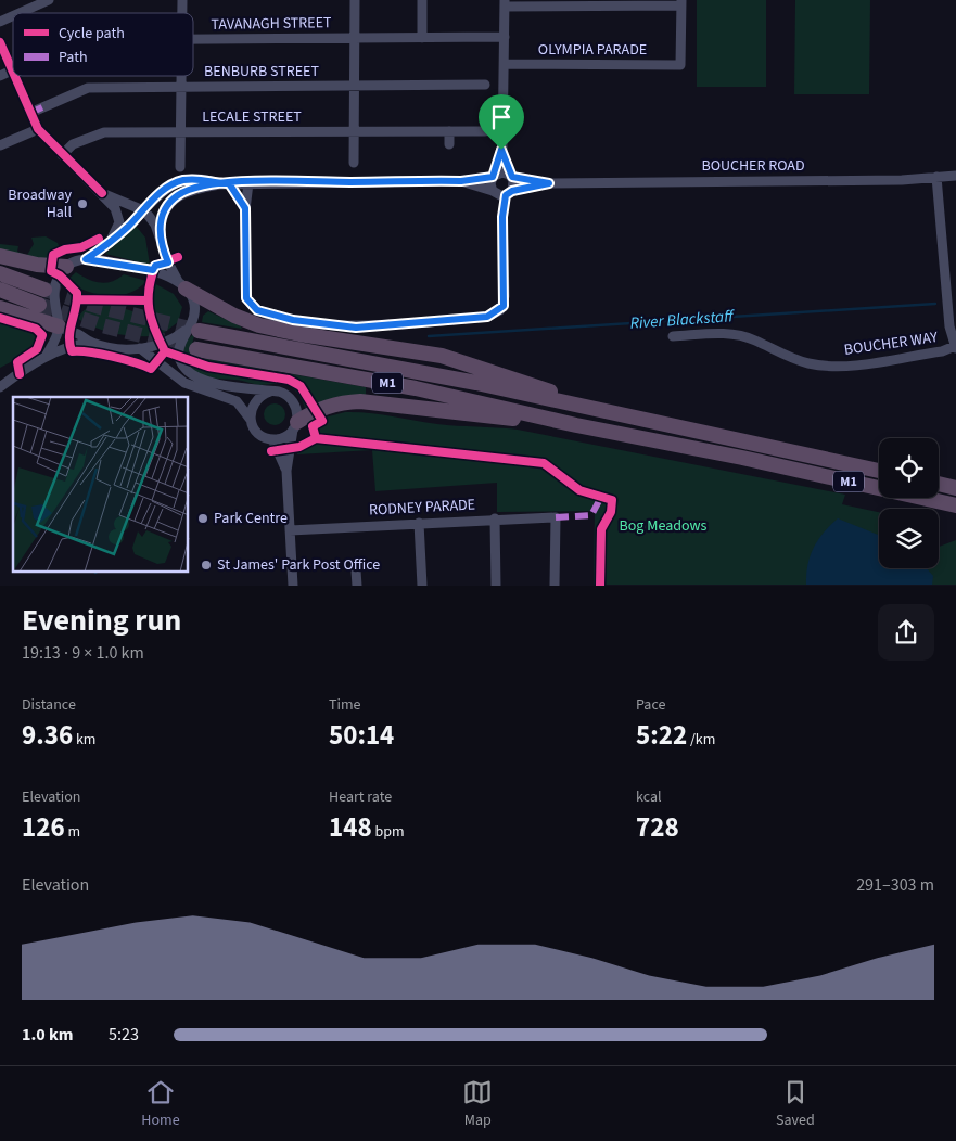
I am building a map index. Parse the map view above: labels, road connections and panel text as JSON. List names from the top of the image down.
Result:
{
  "streets": {
    "highway": ["M1"],
    "street": [
      "TAVANAGH STREET",
      "OLYMPIA PARADE",
      "BENBURB STREET",
      "LECALE STREET",
      "BOUCHER ROAD",
      "BOUCHER WAY",
      "RODNEY PARADE"
    ]
  },
  "water": ["River Blackstaff"],
  "parks": ["Bog Meadows"],
  "places": ["Broadway Hall", "Park Centre", "St James' Park Post Office"],
  "legend": ["Cycle path", "Path"],
  "page": {
    "heading": ["Evening run", "19:13 · 9 × 1.0 km"],
    "stats": [
      ["Distance", "9.36 km"],
      ["Time", "50:14"],
      ["Pace", "5:22 /km"],
      ["Elevation", "126 m"],
      ["Heart rate", "148 bpm"],
      ["kcal", "728"]
    ],
    "chart": ["Elevation", "291–303 m"],
    "list": [
      {
        "name": "1.0 km",
        "note": "5:23"
      }
    ],
    "tabs": ["Home", "Map", "Saved"]
  }
}
